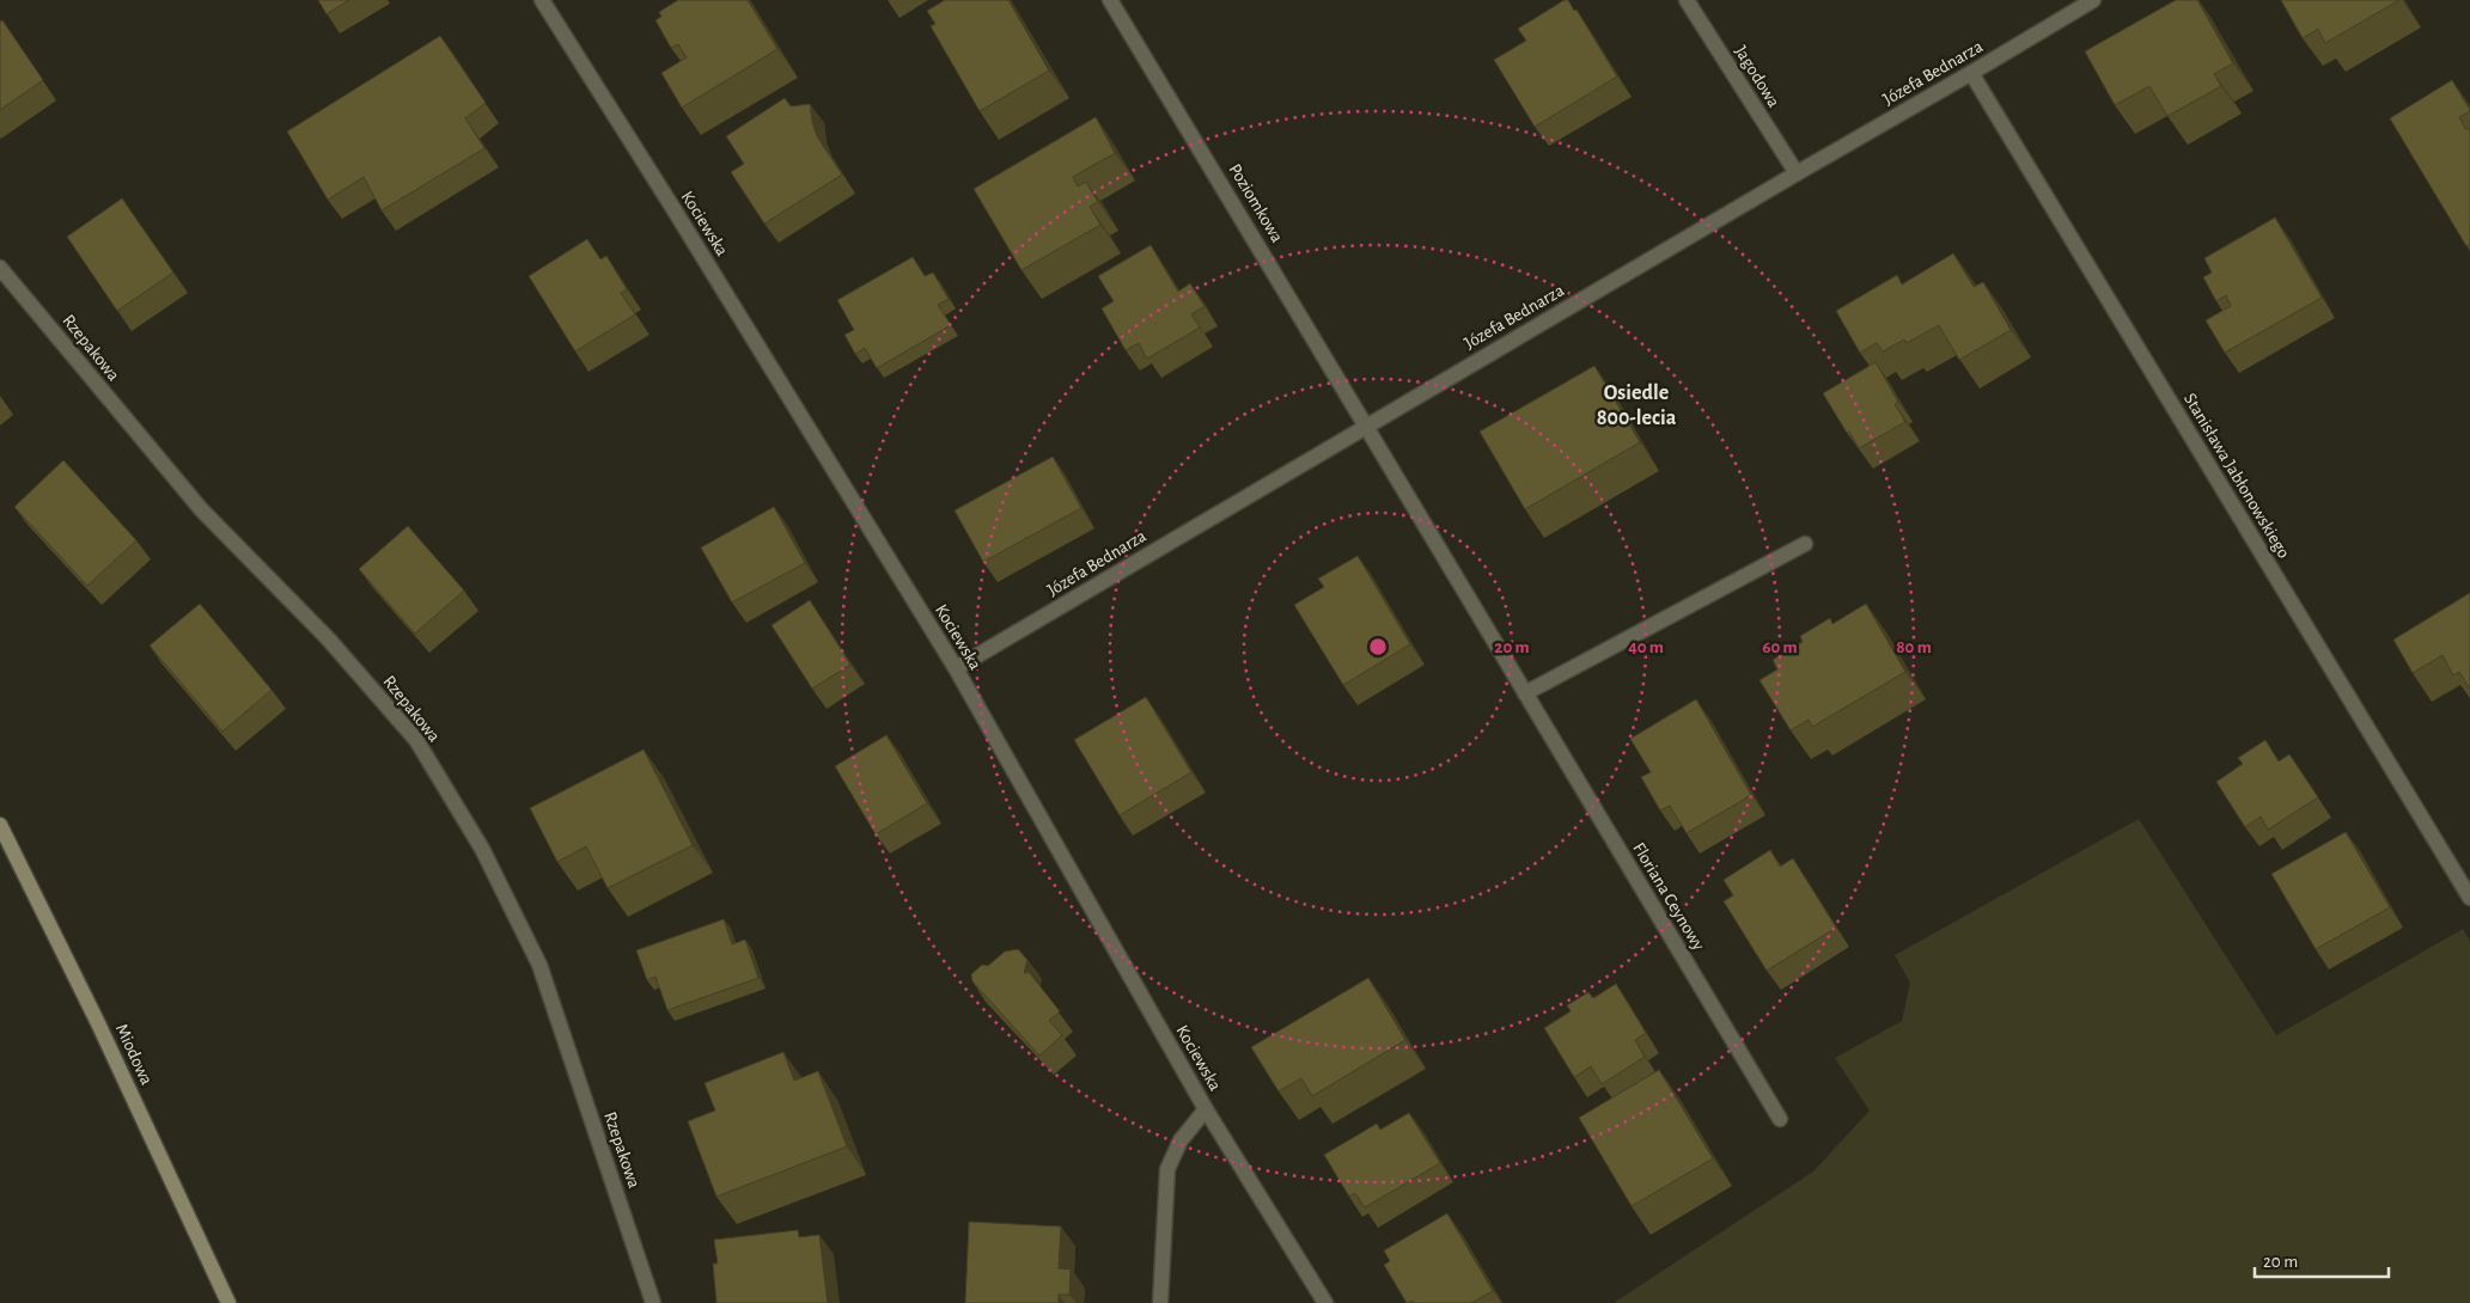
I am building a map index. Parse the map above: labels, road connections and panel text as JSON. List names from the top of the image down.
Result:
{
  "streets": {
    "main road": ["Miodowa"],
    "street": [
      "Józefa Bednarza",
      "Jagodowa",
      "Poziomkowa",
      "Kociewska",
      "Rzepakowa",
      "Stanisława Jabłonowskiego",
      "Floriana Ceynowy"
    ]
  },
  "crossings": [
    ["Józefa Bednarza", "Jagodowa"],
    ["Józefa Bednarza", "Poziomkowa"],
    ["Józefa Bednarza", "Kociewska"],
    ["Józefa Bednarza", "Stanisława Jabłonowskiego"],
    ["Józefa Bednarza", "Floriana Ceynowy"],
    ["Poziomkowa", "Floriana Ceynowy"]
  ],
  "districts": ["Osiedle 800-lecia"],
  "scale_bar": "20 m",
  "rings": [
    "20 m",
    "40 m",
    "60 m",
    "80 m"
  ]
}
